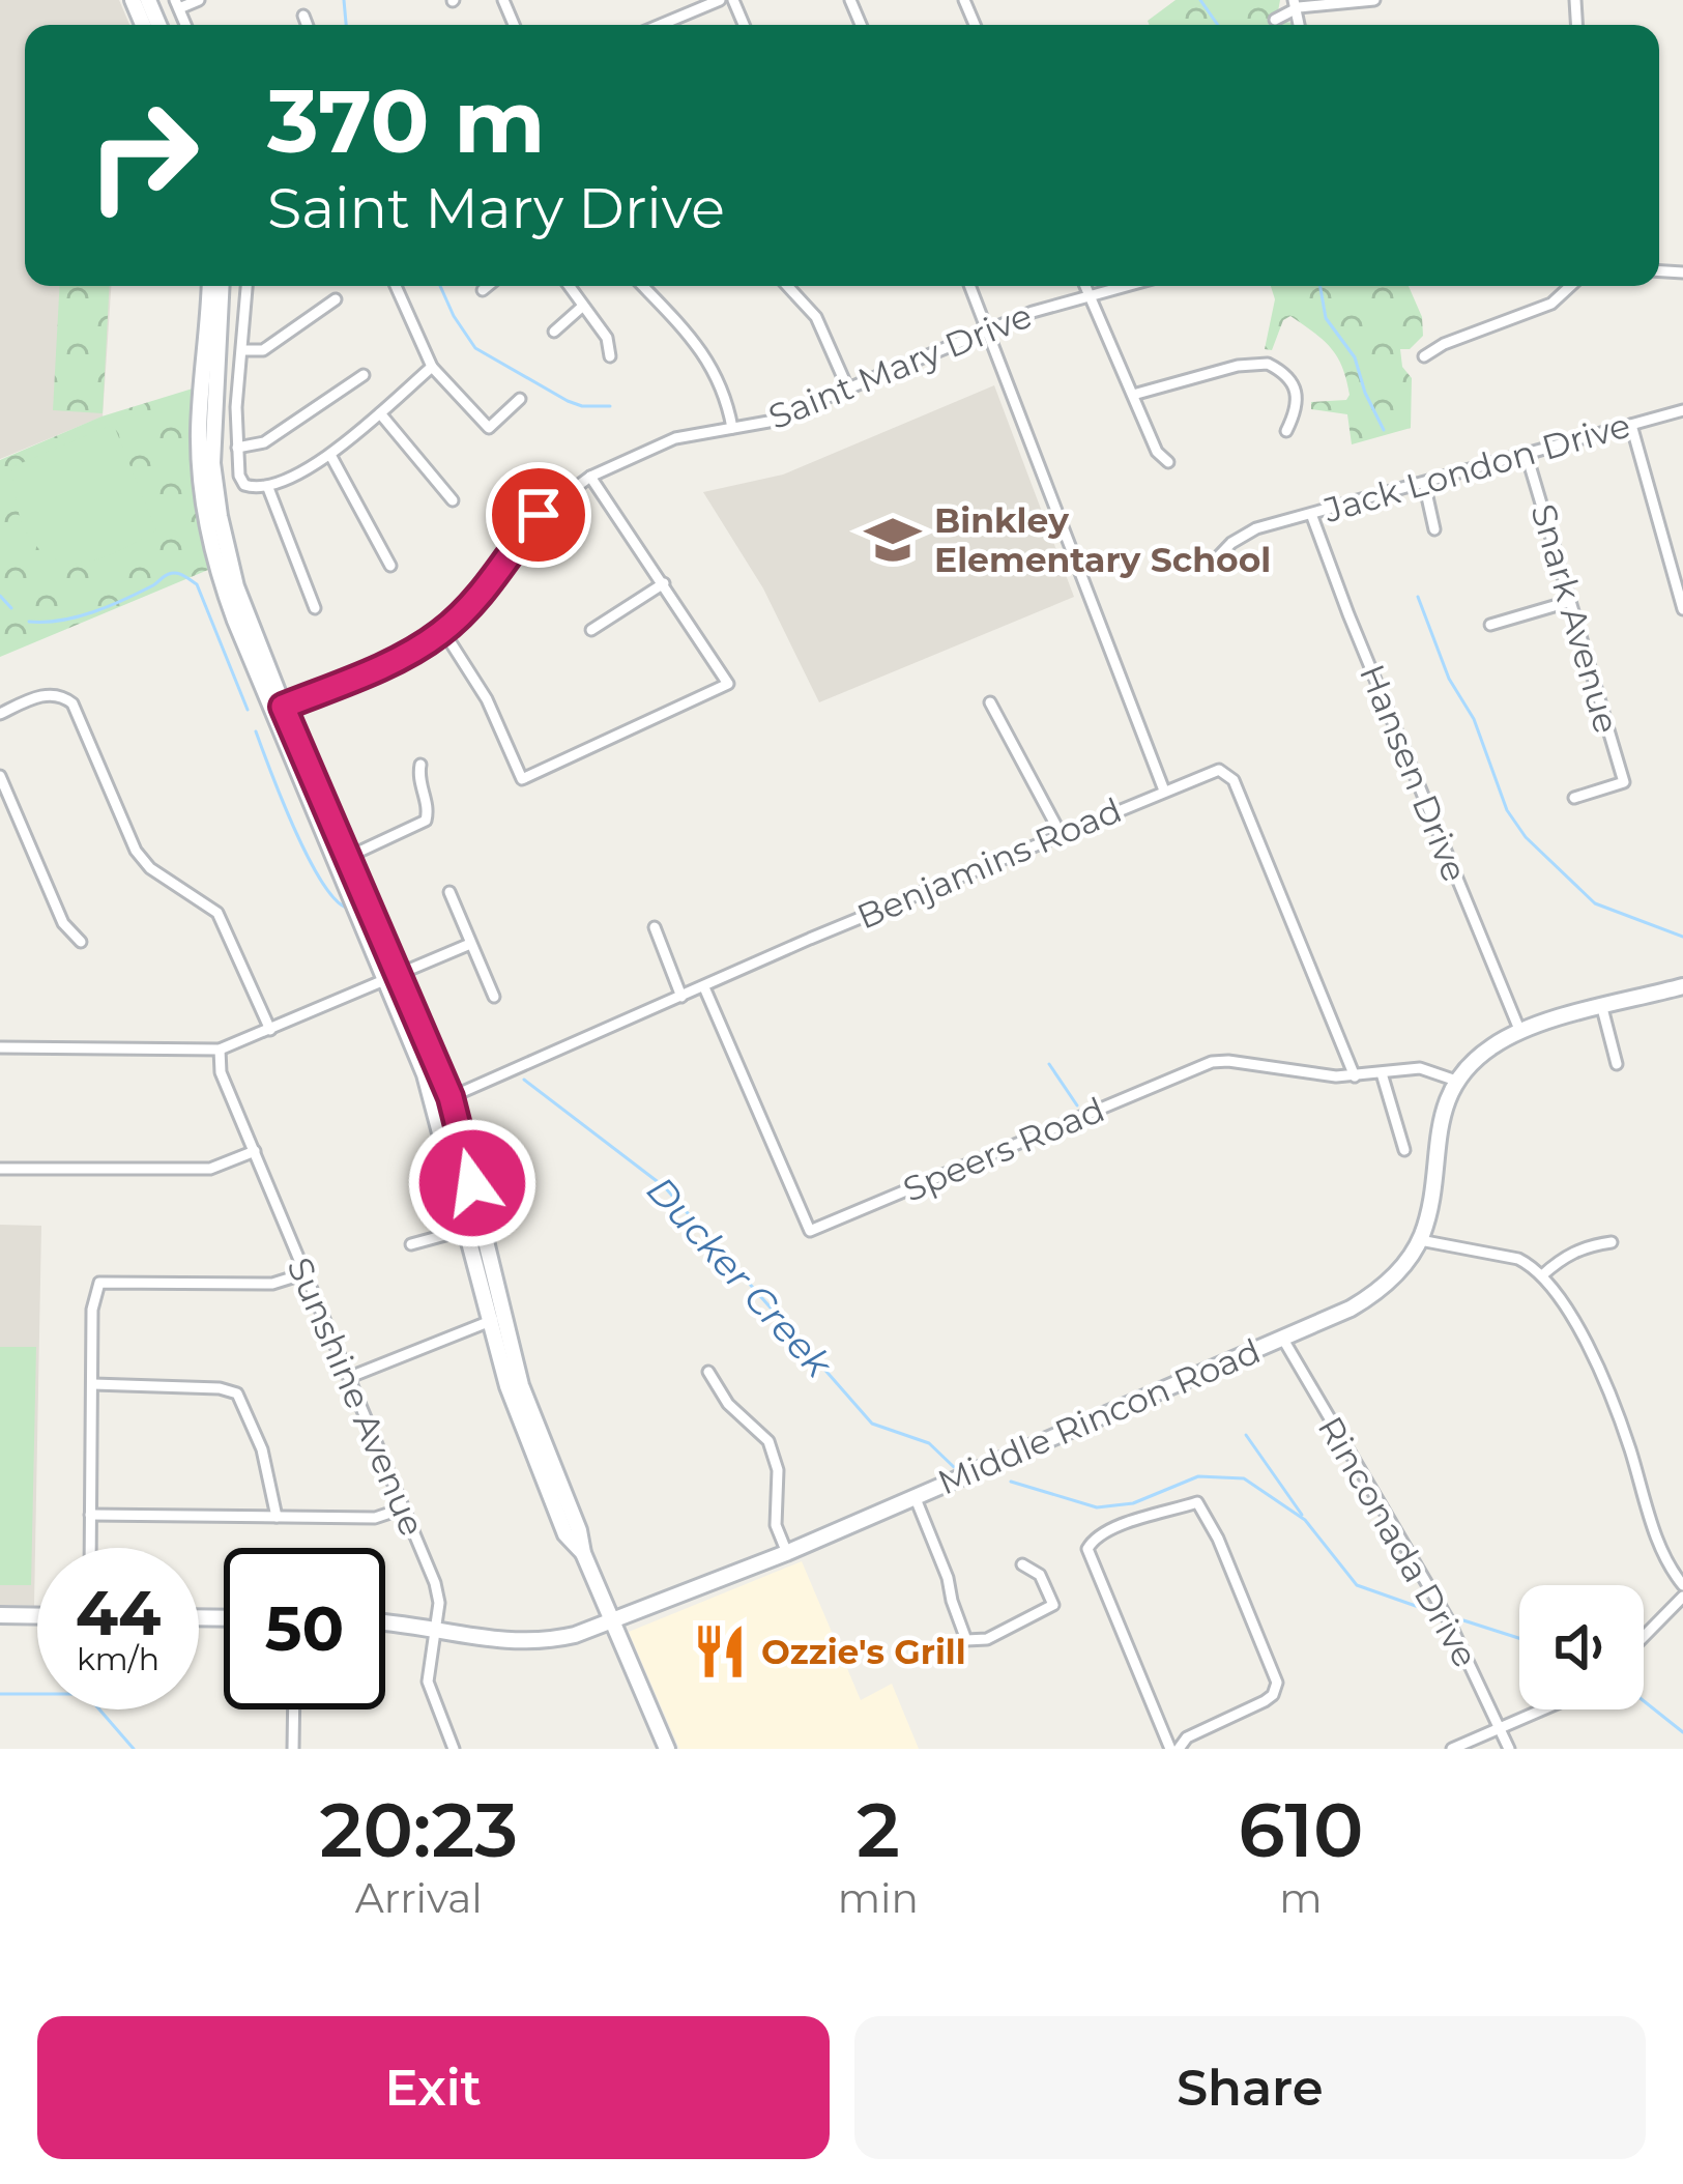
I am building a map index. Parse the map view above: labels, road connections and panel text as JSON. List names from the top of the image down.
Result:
{
  "streets": {
    "main road": ["Middle Rincon Road"],
    "street": [
      "Saint Mary Drive",
      "Jack London Drive",
      "Snark Avenue",
      "Hansen Drive",
      "Benjamins Road",
      "Speers Road",
      "Sunshine Avenue",
      "Rinconada Drive"
    ]
  },
  "crossings": [
    ["Jack London Drive", "Snark Avenue"],
    ["Jack London Drive", "Hansen Drive"],
    ["Benjamins Road", "Speers Road"],
    ["Speers Road", "Middle Rincon Road"],
    ["Sunshine Avenue", "Middle Rincon Road"],
    ["Middle Rincon Road", "Rinconada Drive"]
  ],
  "water": ["Ducker Creek"],
  "places": {
    "school or university": ["Binkley Elementary School"],
    "restaurant": ["Ozzie's Grill"]
  },
  "page": {
    "turn": ["370 m", "Saint Mary Drive"],
    "speed": "44 km/h",
    "limit": "50",
    "eta": [
      "20:23",
      "Arrival",
      "2",
      "min",
      "610",
      "m"
    ],
    "buttons": ["Exit", "Share"]
  }
}
